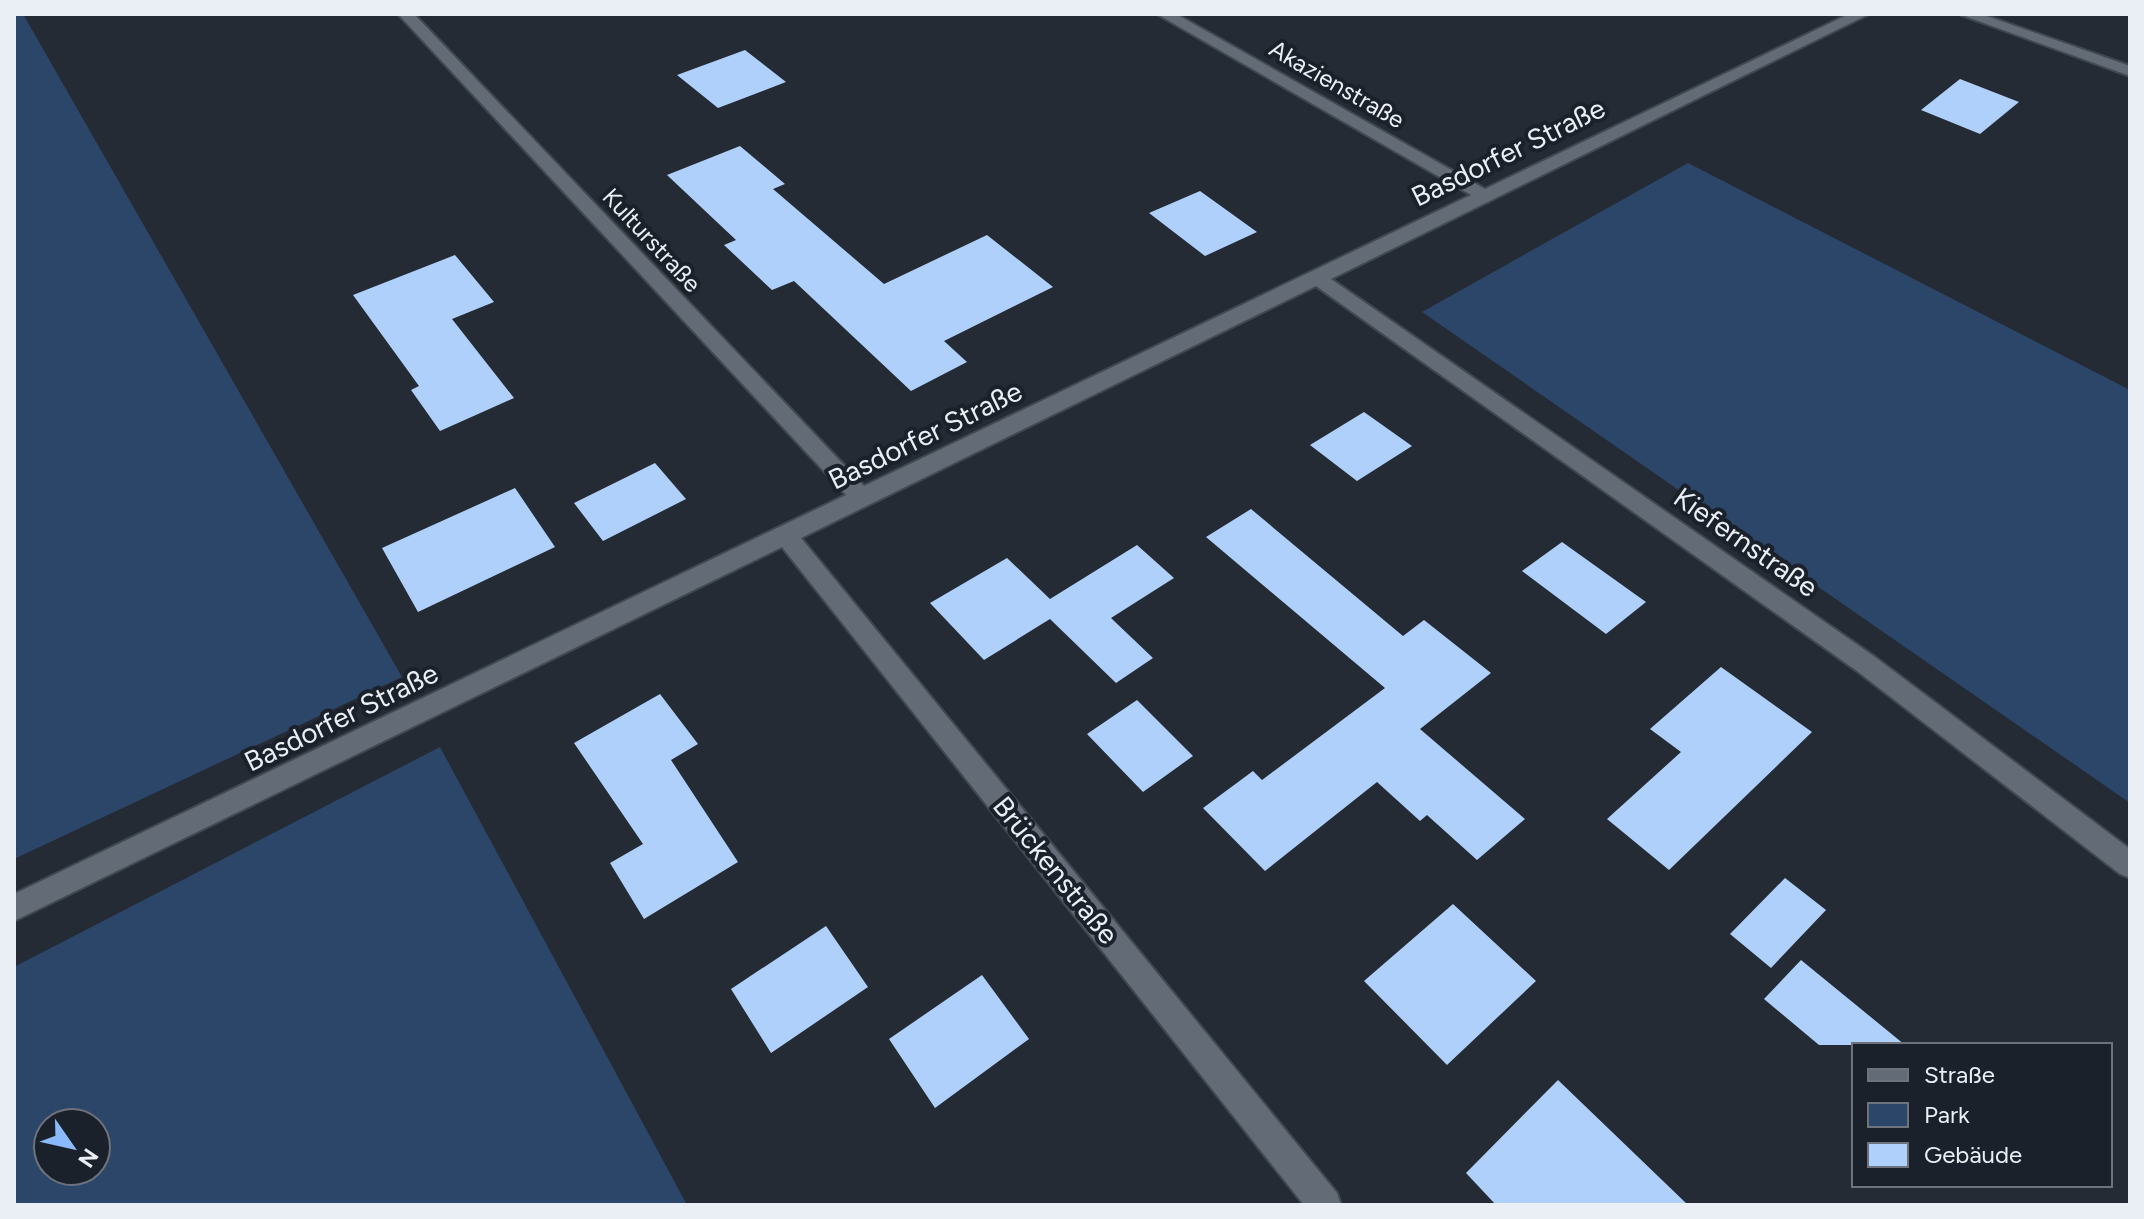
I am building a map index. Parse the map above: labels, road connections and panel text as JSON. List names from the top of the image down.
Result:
{
  "streets": {
    "street": [
      "Akazienstraße",
      "Basdorfer Straße",
      "Kulturstraße",
      "Kiefernstraße",
      "Brückenstraße"
    ]
  },
  "crossings": [
    ["Akazienstraße", "Basdorfer Straße"],
    ["Basdorfer Straße", "Kulturstraße"],
    ["Basdorfer Straße", "Kiefernstraße"],
    ["Basdorfer Straße", "Brückenstraße"]
  ],
  "legend": ["Straße", "Park", "Gebäude"],
  "north": "bottom right"
}
